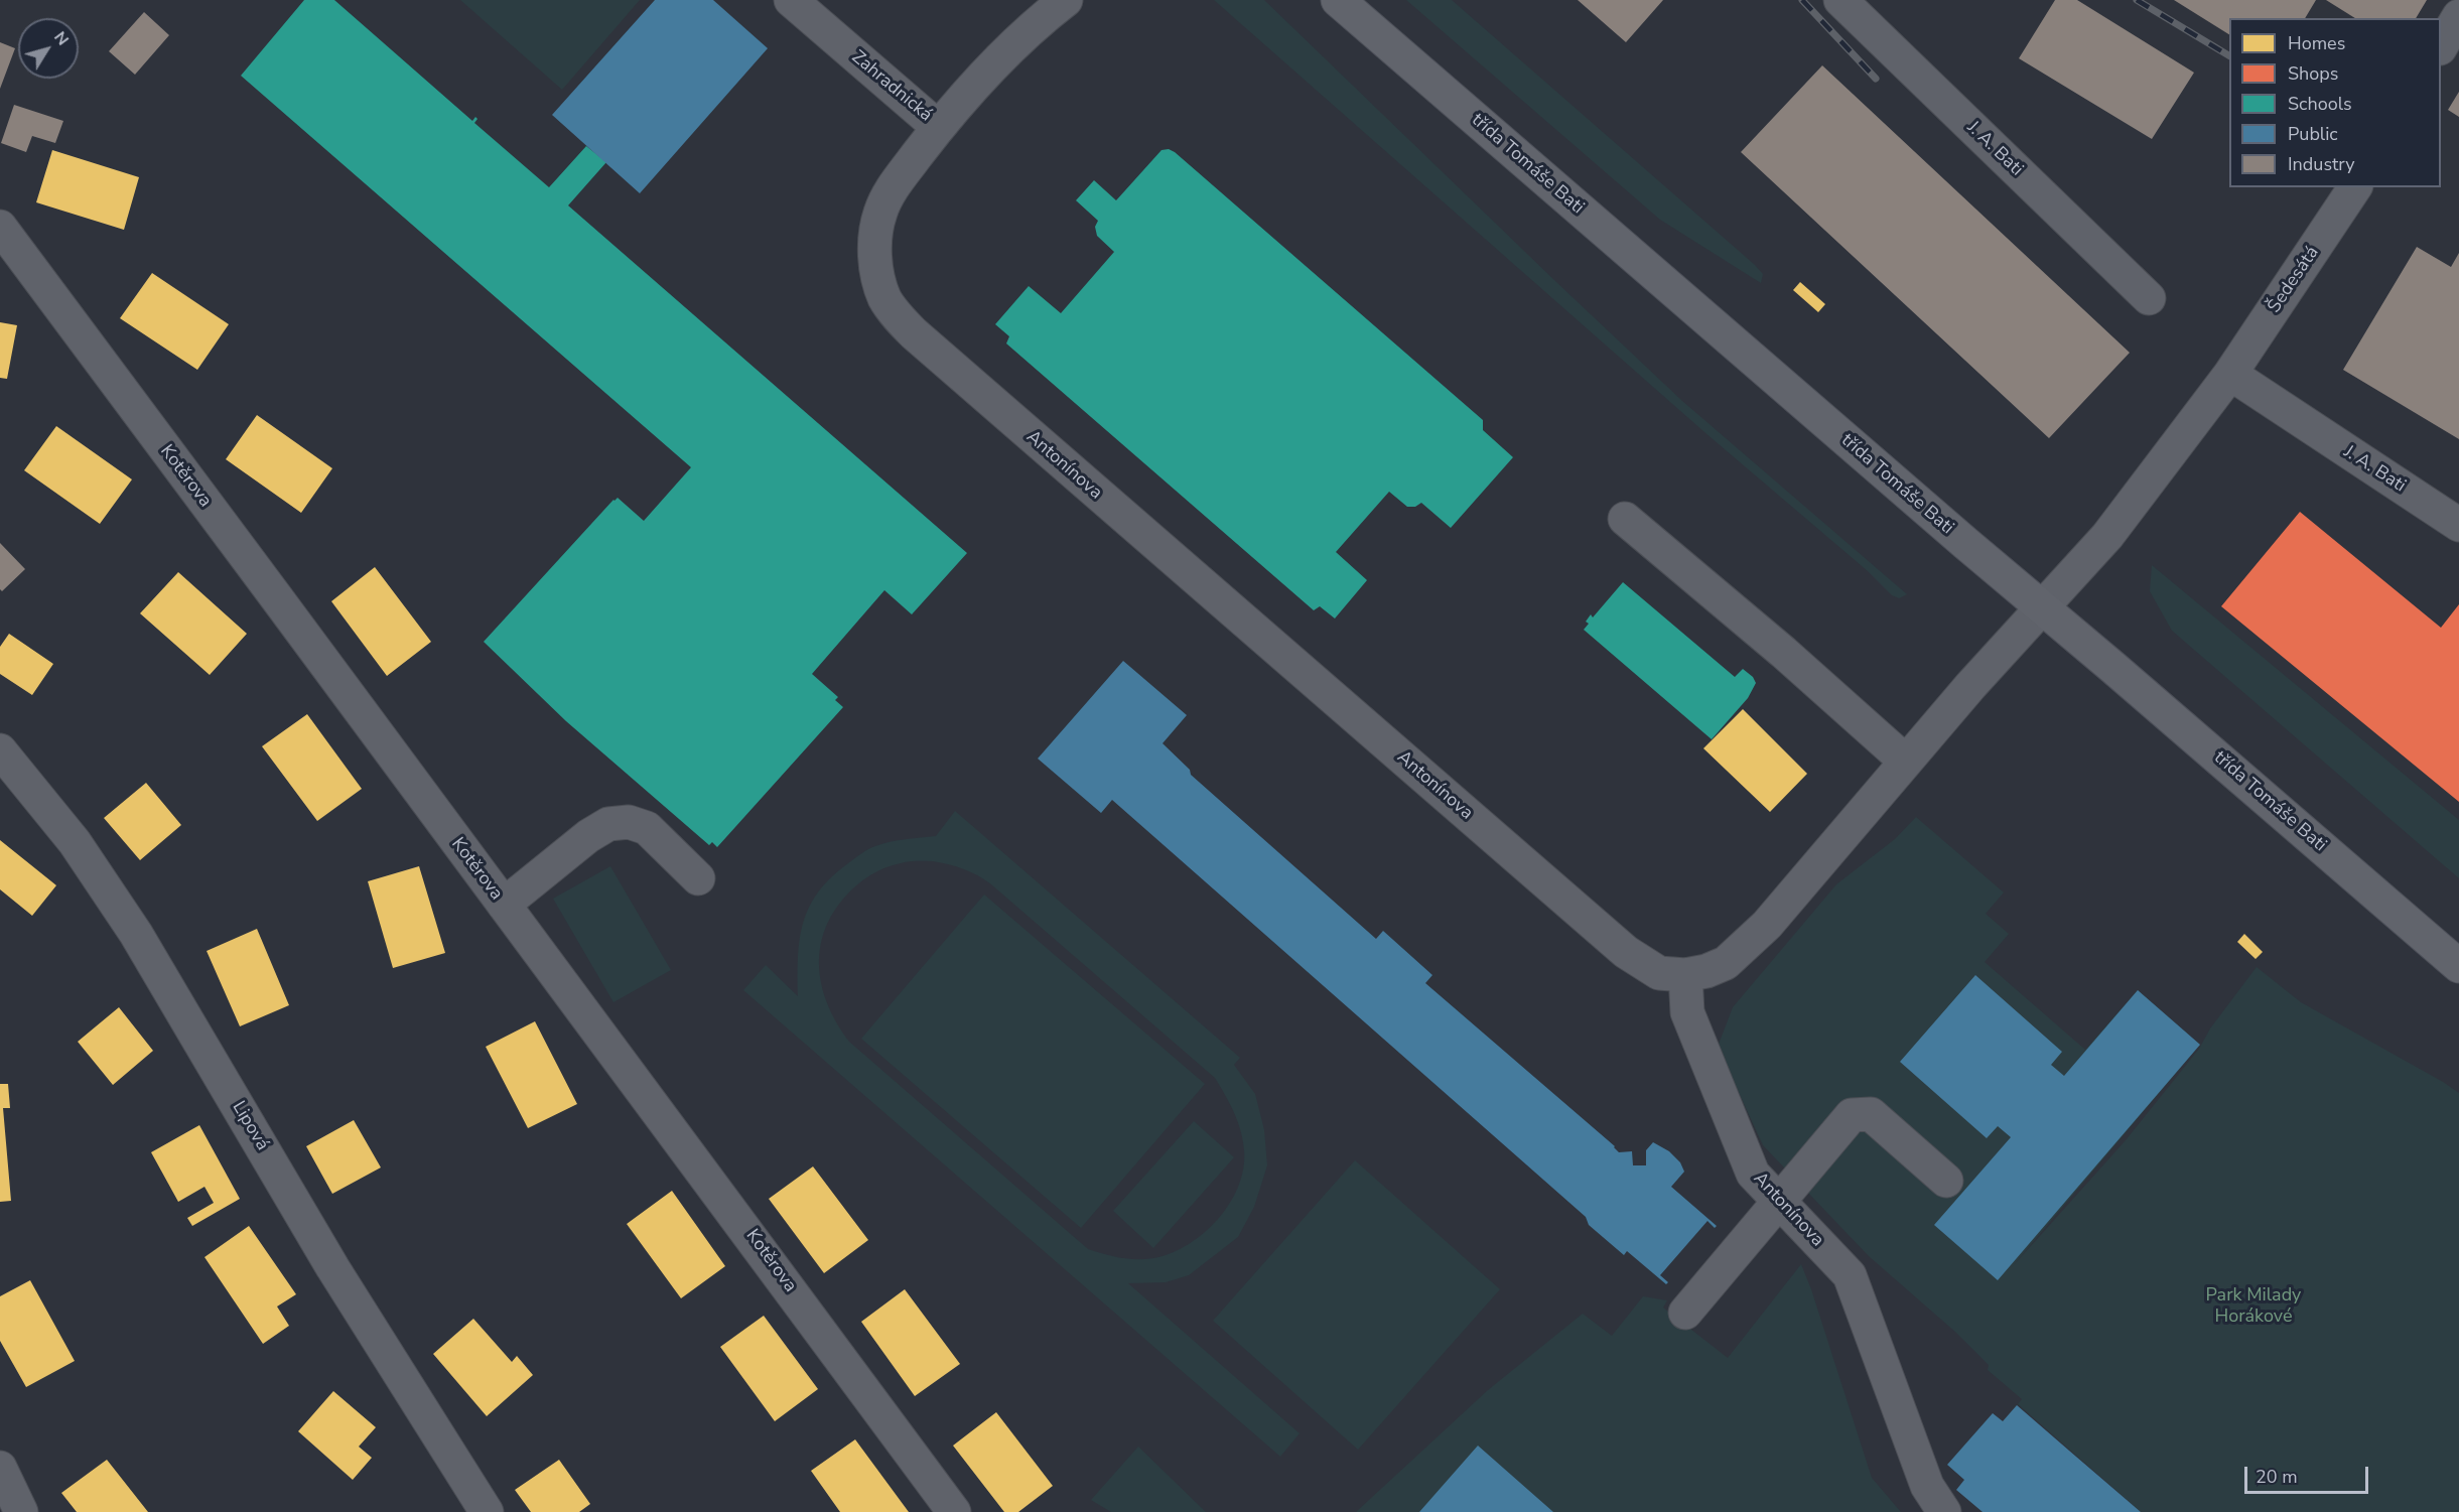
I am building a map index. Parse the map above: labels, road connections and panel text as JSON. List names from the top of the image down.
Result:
{
  "streets": {
    "main road": ["třída Tomáše Bati"],
    "street": [
      "Zahradnická",
      "J. A. Bati",
      "Šedesátá",
      "Antonínova",
      "Kotěrova",
      "Lipová"
    ]
  },
  "crossings": [
    ["Zahradnická", "Antonínova"],
    ["J. A. Bati", "Šedesátá"],
    ["třída Tomáše Bati", "Šedesátá"],
    ["Šedesátá", "Antonínova"]
  ],
  "parks": ["Park Milady Horákové"],
  "legend": [
    "Homes",
    "Shops",
    "Schools",
    "Public",
    "Industry"
  ],
  "scale_bar": "20 m",
  "north": "top right"
}
